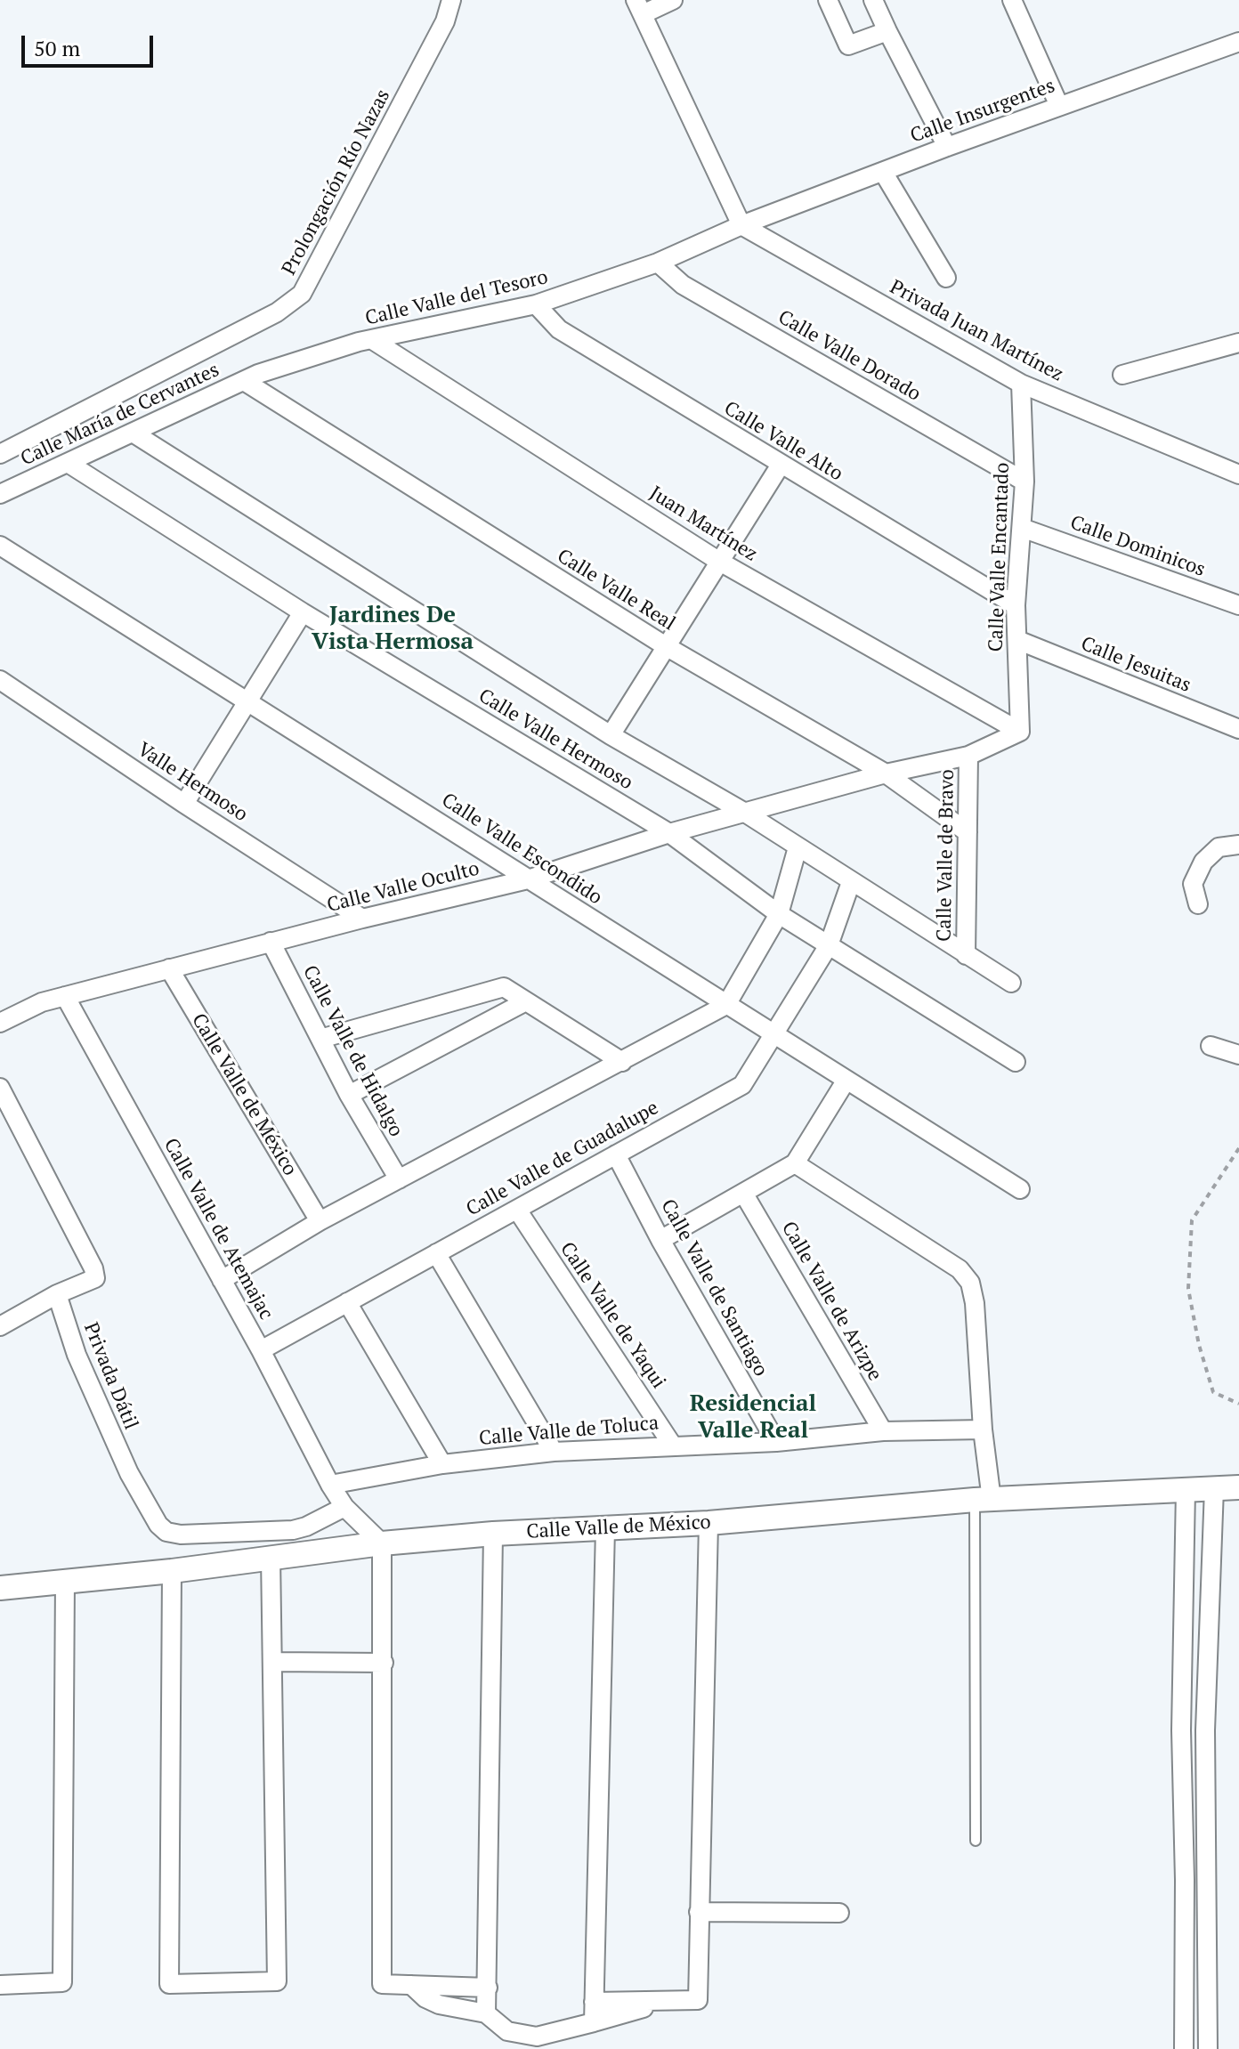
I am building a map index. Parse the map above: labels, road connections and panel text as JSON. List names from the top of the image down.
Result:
{
  "streets": {
    "street": [
      "Calle Insurgentes",
      "Prolongación Río Nazas",
      "Calle Valle del Tesoro",
      "Privada Juan Martínez",
      "Calle Valle Dorado",
      "Calle María de Cervantes",
      "Calle Valle Alto",
      "Juan Martínez",
      "Calle Dominicos",
      "Calle Valle Encantado",
      "Calle Valle Real",
      "Calle Jesuitas",
      "Calle Valle Hermoso",
      "Valle Hermoso",
      "Calle Valle Escondido",
      "Calle Valle de Bravo",
      "Calle Valle Oculto",
      "Calle Valle de Hidalgo",
      "Calle Valle de México",
      "Calle Valle de Guadalupe",
      "Calle Valle de Atemajac",
      "Calle Valle de Santiago",
      "Calle Valle de Arizpe",
      "Calle Valle de Yaqui",
      "Privada Dátil",
      "Calle Valle de Toluca"
    ]
  },
  "crossings": [
    ["Calle Insurgentes", "Calle Valle del Tesoro"],
    ["Calle Insurgentes", "Privada Juan Martínez"],
    ["Calle Valle del Tesoro", "Privada Juan Martínez"],
    ["Calle Valle del Tesoro", "Calle Valle Dorado"],
    ["Calle Valle del Tesoro", "Calle María de Cervantes"],
    ["Calle Valle del Tesoro", "Calle Valle Alto"],
    ["Calle Valle del Tesoro", "Juan Martínez"],
    ["Calle Valle del Tesoro", "Calle Valle Real"],
    ["Privada Juan Martínez", "Calle Valle Encantado"],
    ["Calle Valle Dorado", "Calle Valle Encantado"],
    ["Calle María de Cervantes", "Calle Valle Real"],
    ["Calle María de Cervantes", "Calle Valle Hermoso"],
    ["Calle Valle Alto", "Calle Valle Encantado"],
    ["Juan Martínez", "Calle Valle Encantado"],
    ["Juan Martínez", "Calle Valle Oculto"],
    ["Calle Dominicos", "Calle Valle Encantado"],
    ["Calle Valle Encantado", "Calle Jesuitas"],
    ["Calle Valle Encantado", "Calle Valle Oculto"],
    ["Calle Valle Real", "Calle Valle de Bravo"],
    ["Calle Valle Real", "Calle Valle Oculto"],
    ["Calle Valle Hermoso", "Calle Valle de Bravo"],
    ["Calle Valle Hermoso", "Calle Valle Oculto"],
    ["Calle Valle Hermoso", "Calle Valle de Guadalupe"],
    ["Valle Hermoso", "Calle Valle Oculto"],
    ["Calle Valle Escondido", "Calle Valle Oculto"],
    ["Calle Valle Escondido", "Calle Valle de Guadalupe"],
    ["Calle Valle de Bravo", "Calle Valle Oculto"],
    ["Calle Valle Oculto", "Calle Valle de Hidalgo"],
    ["Calle Valle Oculto", "Calle Valle de México"],
    ["Calle Valle Oculto", "Calle Valle de Atemajac"],
    ["Calle Valle de México", "Calle Valle de Atemajac"],
    ["Calle Valle de Guadalupe", "Calle Valle de Atemajac"],
    ["Calle Valle de Guadalupe", "Calle Valle de Santiago"],
    ["Calle Valle de Guadalupe", "Calle Valle de Yaqui"],
    ["Calle Valle de Atemajac", "Privada Dátil"],
    ["Calle Valle de Atemajac", "Calle Valle de Toluca"],
    ["Calle Valle de Santiago", "Calle Valle de Toluca"],
    ["Calle Valle de Arizpe", "Calle Valle de Toluca"],
    ["Calle Valle de Yaqui", "Calle Valle de Toluca"]
  ],
  "districts": ["Jardines De Vista Hermosa", "Residencial Valle Real"],
  "scale_bar": "50 m"
}
